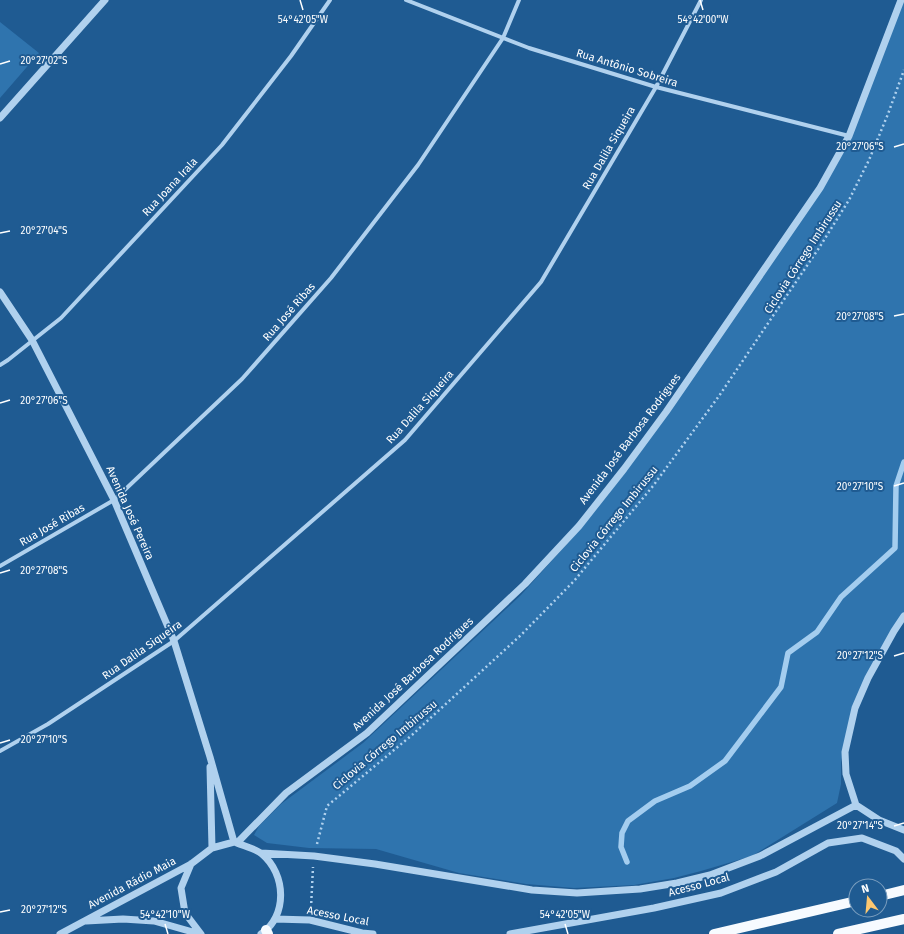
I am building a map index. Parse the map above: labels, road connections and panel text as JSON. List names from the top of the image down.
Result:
{
  "streets": {
    "street": [
      "Rua Antônio Sobreira",
      "Rua Dalila Siqueira",
      "Rua Joana Irala",
      "Rua José Ribas",
      "Avenida José Barbosa Rodrigues",
      "Avenida José Pereira",
      "Avenida Rádio Maia",
      "Acesso Local"
    ],
    "path": ["Ciclovia Córrego Imbirussu"]
  },
  "crossings": [
    ["Rua Antônio Sobreira", "Rua Dalila Siqueira"],
    ["Rua Antônio Sobreira", "Rua José Ribas"],
    ["Rua Antônio Sobreira", "Avenida José Barbosa Rodrigues"],
    ["Rua Dalila Siqueira", "Avenida José Pereira"],
    ["Rua Joana Irala", "Avenida José Pereira"],
    ["Ciclovia Córrego Imbirussu", "Acesso Local"],
    ["Rua José Ribas", "Avenida José Pereira"],
    ["Avenida José Barbosa Rodrigues", "Avenida José Pereira"],
    ["Avenida José Pereira", "Avenida Rádio Maia"]
  ],
  "north": "top",
  "coordinates": [
    "54°42'05\"W",
    "54°42'00\"W",
    "20°27'02\"S",
    "20°27'06\"S",
    "20°27'04\"S",
    "20°27'08\"S",
    "20°27'10\"S",
    "20°27'12\"S",
    "20°27'14\"S",
    "54°42'10\"W"
  ]
}
